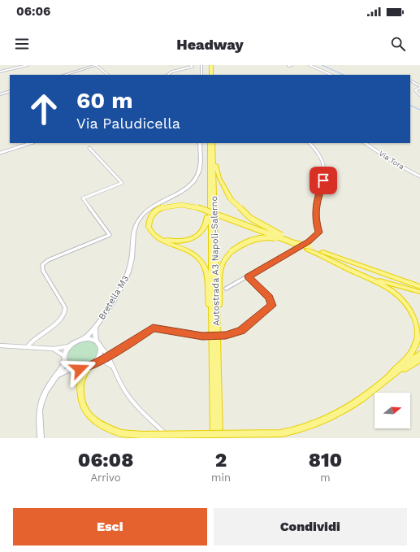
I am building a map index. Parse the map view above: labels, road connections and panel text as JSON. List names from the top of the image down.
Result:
{
  "streets": {
    "highway": ["Autostrada A3 Napoli-Salerno"],
    "street": ["Via Tora", "Bretella M3"]
  },
  "north": "right",
  "page": {
    "status": "06:06",
    "header": "Headway",
    "turn": ["60 m", "Via Paludicella"],
    "eta": [
      "06:08",
      "Arrivo",
      "2",
      "min",
      "810",
      "m"
    ],
    "buttons": ["Esci", "Condividi"]
  }
}
